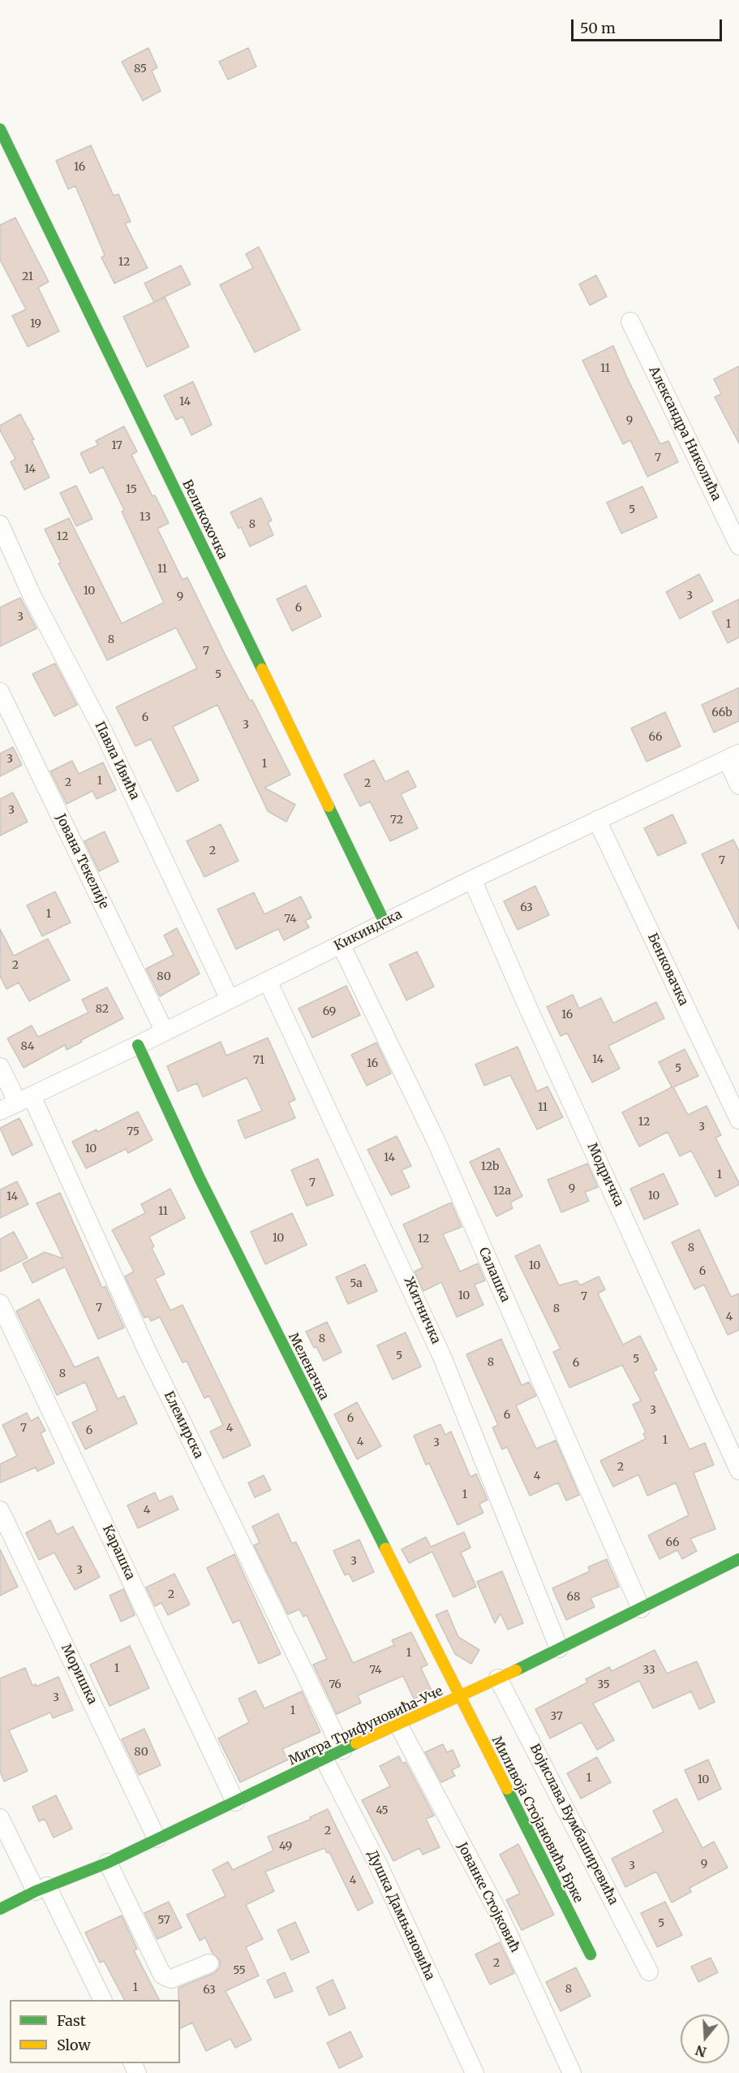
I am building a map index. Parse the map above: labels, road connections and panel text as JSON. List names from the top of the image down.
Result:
{
  "streets": {
    "street": [
      "Александра Николића",
      "Великохочка",
      "Павла Ивића",
      "Јована Текелије",
      "Кикиндска",
      "Бенковачка",
      "Модричка",
      "Салашка",
      "Житничка",
      "Меленачка",
      "Елемирска",
      "Карашка",
      "Моришка",
      "Митра Трифуновића-Уче",
      "Миливоја Стојановића Брке",
      "Војислава Бумбаширевића",
      "Јованке Стојковић",
      "Душка Дамњановића"
    ]
  },
  "crossings": [
    ["Великохочка", "Кикиндска"],
    ["Павла Ивића", "Кикиндска"],
    ["Јована Текелије", "Кикиндска"],
    ["Кикиндска", "Бенковачка"],
    ["Кикиндска", "Модричка"],
    ["Кикиндска", "Салашка"],
    ["Кикиндска", "Житничка"],
    ["Кикиндска", "Меленачка"],
    ["Кикиндска", "Елемирска"],
    ["Салашка", "Митра Трифуновића-Уче"],
    ["Житничка", "Митра Трифуновића-Уче"],
    ["Меленачка", "Митра Трифуновића-Уче"],
    ["Меленачка", "Миливоја Стојановића Брке"],
    ["Елемирска", "Митра Трифуновића-Уче"],
    ["Карашка", "Митра Трифуновића-Уче"],
    ["Моришка", "Митра Трифуновића-Уче"],
    ["Митра Трифуновића-Уче", "Миливоја Стојановића Брке"],
    ["Митра Трифуновића-Уче", "Војислава Бумбаширевића"],
    ["Митра Трифуновића-Уче", "Јованке Стојковић"],
    ["Митра Трифуновића-Уче", "Душка Дамњановића"]
  ],
  "house_numbers": [
    "85",
    "16",
    "12",
    "21",
    "19",
    "11",
    "14",
    "9",
    "17",
    "7",
    "14",
    "15",
    "5",
    "13",
    "8",
    "12",
    "11",
    "10",
    "3",
    "9",
    "6",
    "3",
    "1",
    "8",
    "7",
    "5",
    "66b",
    "6",
    "3",
    "66",
    "3",
    "1",
    "1",
    "2",
    "2",
    "3",
    "72",
    "2",
    "7",
    "63",
    "1",
    "74",
    "2",
    "80",
    "82",
    "69",
    "16",
    "84",
    "14",
    "71",
    "16",
    "5",
    "11",
    "12",
    "3",
    "75",
    "10",
    "14",
    "12b",
    "1",
    "7",
    "9",
    "12a",
    "10",
    "14",
    "11",
    "10",
    "12",
    "8",
    "10",
    "6",
    "5a",
    "10",
    "7",
    "7",
    "8",
    "4",
    "8",
    "5",
    "5",
    "8",
    "6",
    "8",
    "3",
    "6",
    "6",
    "7",
    "4",
    "6",
    "1",
    "4",
    "3",
    "2",
    "4",
    "1",
    "4",
    "66",
    "3",
    "3",
    "2",
    "68",
    "1",
    "1",
    "74",
    "33",
    "76",
    "35",
    "3",
    "1",
    "37",
    "80",
    "1",
    "10",
    "45",
    "2",
    "49",
    "9",
    "3",
    "4",
    "57",
    "5",
    "2",
    "55",
    "1",
    "8",
    "63"
  ],
  "legend": ["Fast", "Slow"],
  "scale_bar": "50 m",
  "north": "bottom"
}
